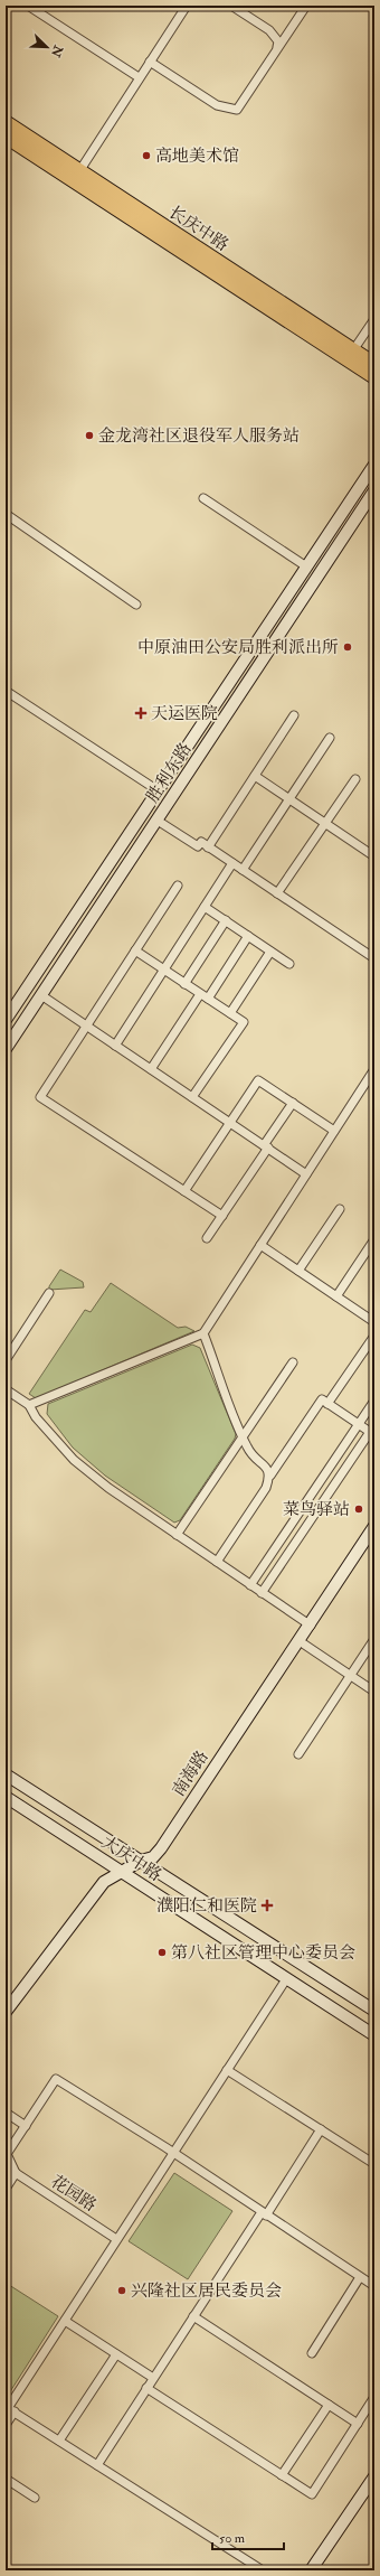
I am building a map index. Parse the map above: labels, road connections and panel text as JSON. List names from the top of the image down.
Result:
{
  "streets": {
    "main road": [
      "长庆中路",
      "胜利东路",
      "南海路",
      "大庆中路"
    ],
    "street": ["花园路"]
  },
  "crossings": [
    ["南海路", "大庆中路"]
  ],
  "places": {
    "other": [
      "高地美术馆",
      "金龙湾社区退役军人服务站",
      "中原油田公安局胜利派出所",
      "菜鸟驿站",
      "第八社区管理中心委员会",
      "兴隆社区居民委员会"
    ],
    "health": ["天运医院", "濮阳仁和医院"]
  },
  "scale_bar": "50 m",
  "north": "bottom right"
}
